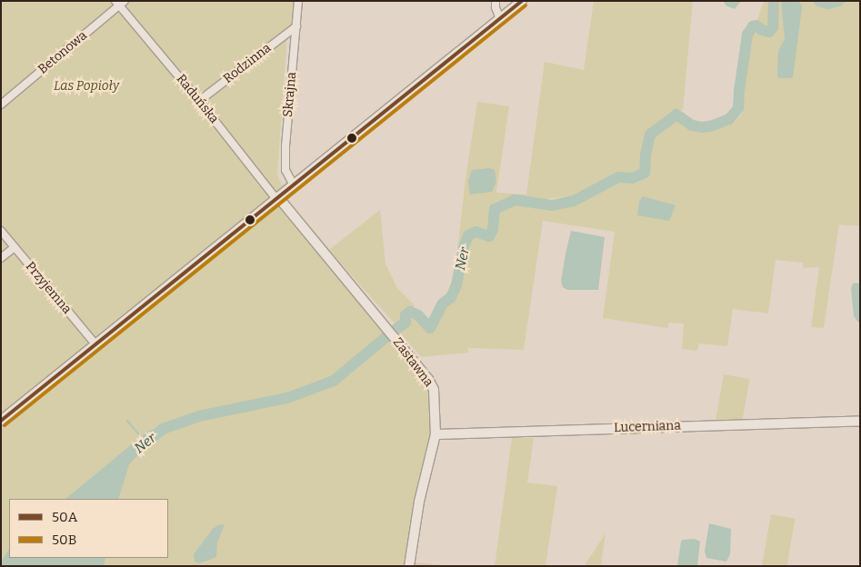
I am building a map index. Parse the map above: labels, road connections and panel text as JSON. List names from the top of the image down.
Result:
{
  "streets": {
    "street": [
      "Betonowa",
      "Rodzinna",
      "Skrajna",
      "Raduńska",
      "Przyjemna",
      "Zastawna",
      "Lucerniana"
    ]
  },
  "crossings": [
    ["Betonowa", "Raduńska"],
    ["Rodzinna", "Skrajna"],
    ["Rodzinna", "Raduńska"],
    ["Raduńska", "Zastawna"],
    ["Zastawna", "Lucerniana"]
  ],
  "water": ["Ner"],
  "parks": ["Las Popioły"],
  "lines": ["transit line 50A", "transit line 50B"],
  "legend": ["50A", "50B"]
}
